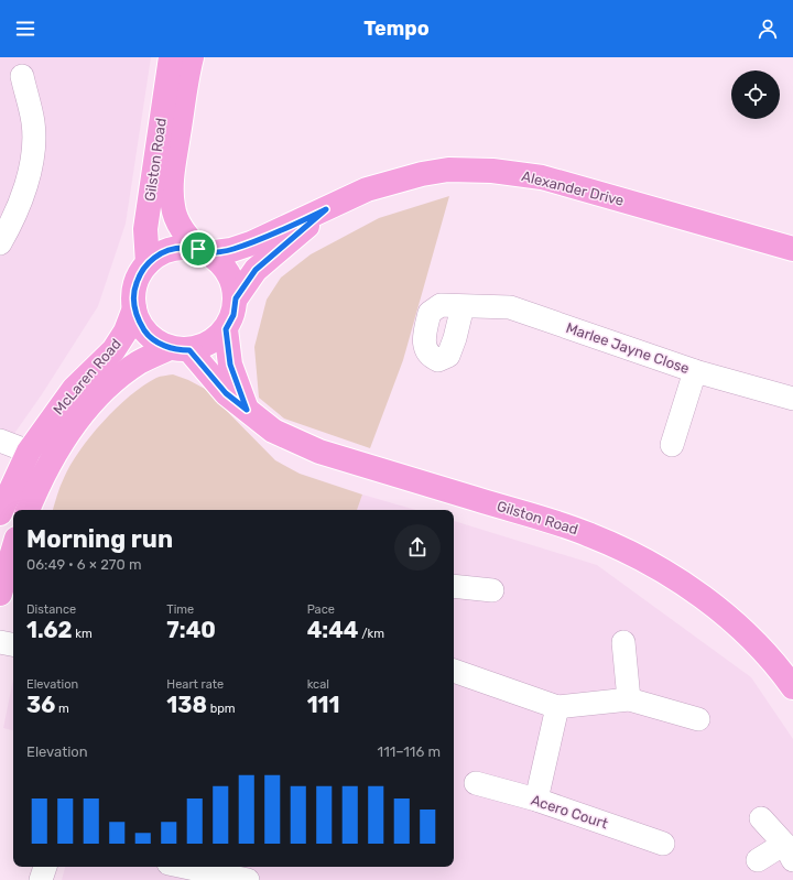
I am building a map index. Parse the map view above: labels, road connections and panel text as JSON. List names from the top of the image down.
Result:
{
  "streets": {
    "main road": ["Gilston Road", "Alexander Drive", "McLaren Road"],
    "street": ["Marlee Jayne Close", "Acero Court"]
  },
  "crossings": [
    ["Gilston Road", "Alexander Drive"],
    ["Gilston Road", "McLaren Road"],
    ["Alexander Drive", "McLaren Road"]
  ],
  "page": {
    "header": "Tempo",
    "heading": ["Morning run", "06:49 · 6 × 270 m"],
    "stats": [
      ["Distance", "1.62 km"],
      ["Time", "7:40"],
      ["Pace", "4:44 /km"],
      ["Elevation", "36 m"],
      ["Heart rate", "138 bpm"],
      ["kcal", "111"]
    ],
    "chart": ["Elevation", "111–116 m"]
  }
}
